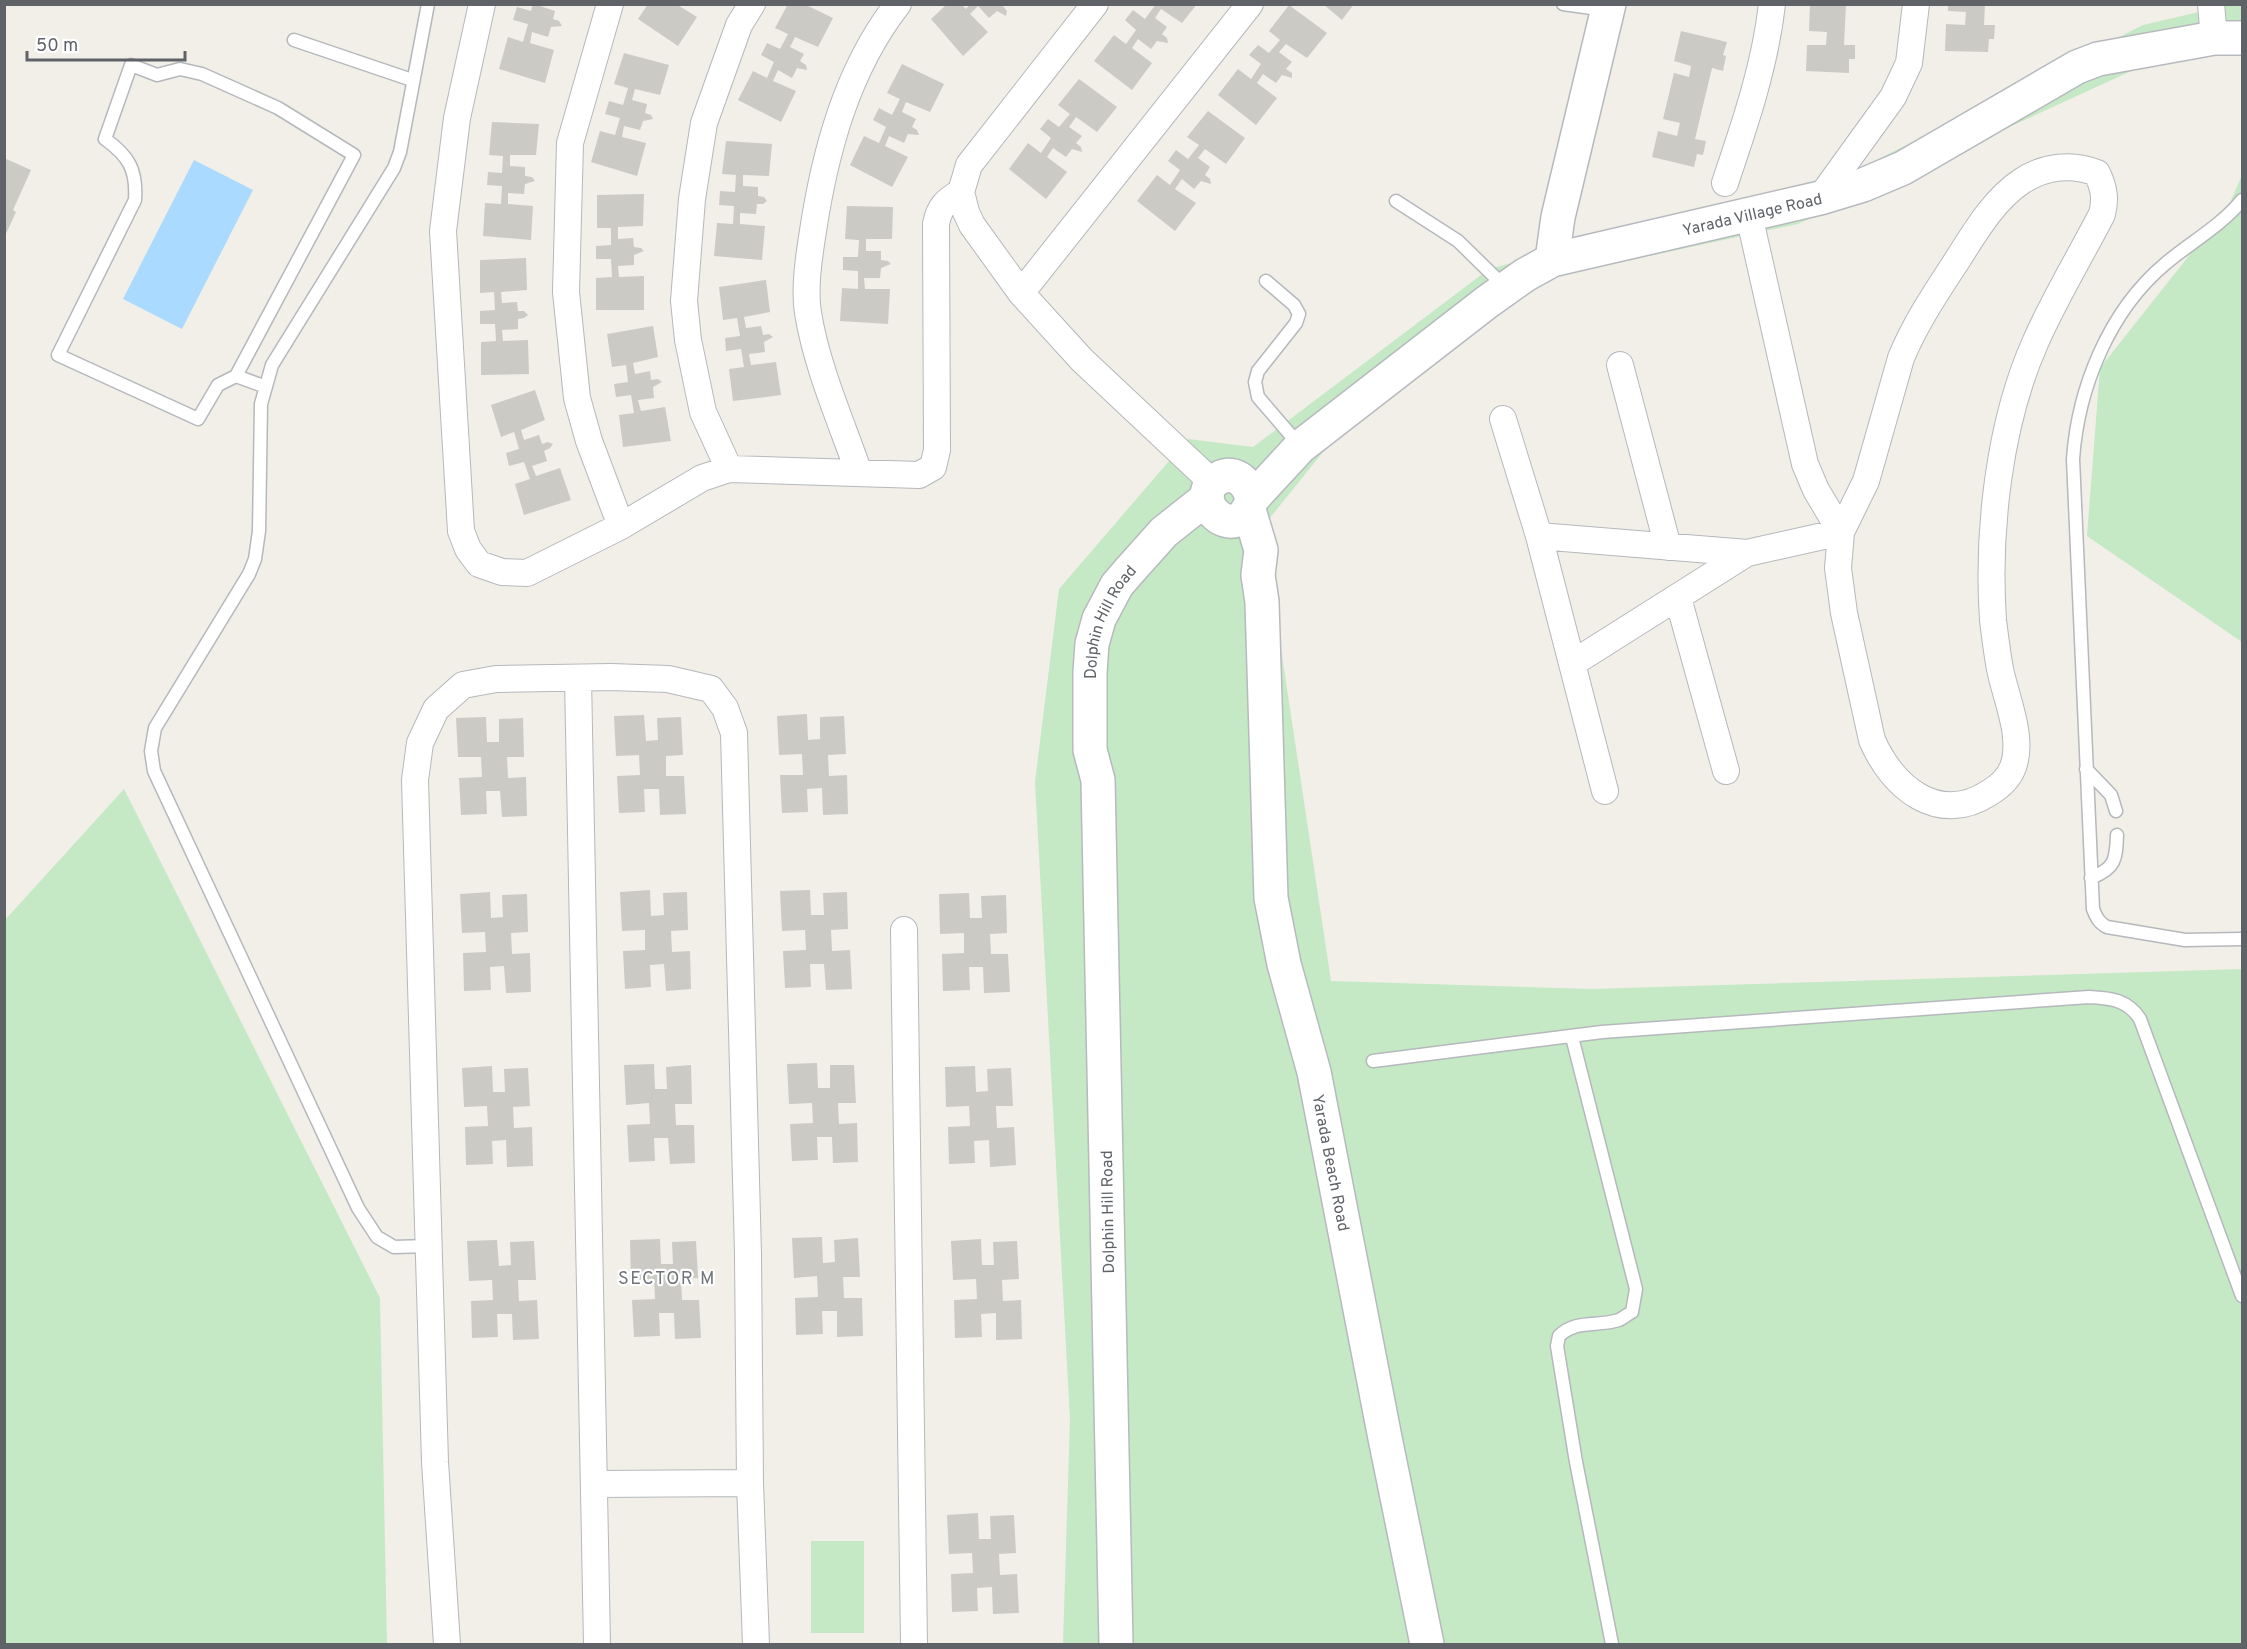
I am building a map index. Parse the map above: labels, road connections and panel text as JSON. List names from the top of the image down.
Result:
{
  "streets": {
    "street": ["Yarada Village Road", "Dolphin Hill Road", "Yarada Beach Road"]
  },
  "crossings": [
    ["Yarada Village Road", "Dolphin Hill Road"],
    ["Yarada Village Road", "Yarada Beach Road"],
    ["Dolphin Hill Road", "Yarada Beach Road"]
  ],
  "districts": ["SECTOR M"],
  "scale_bar": "50 m"
}
